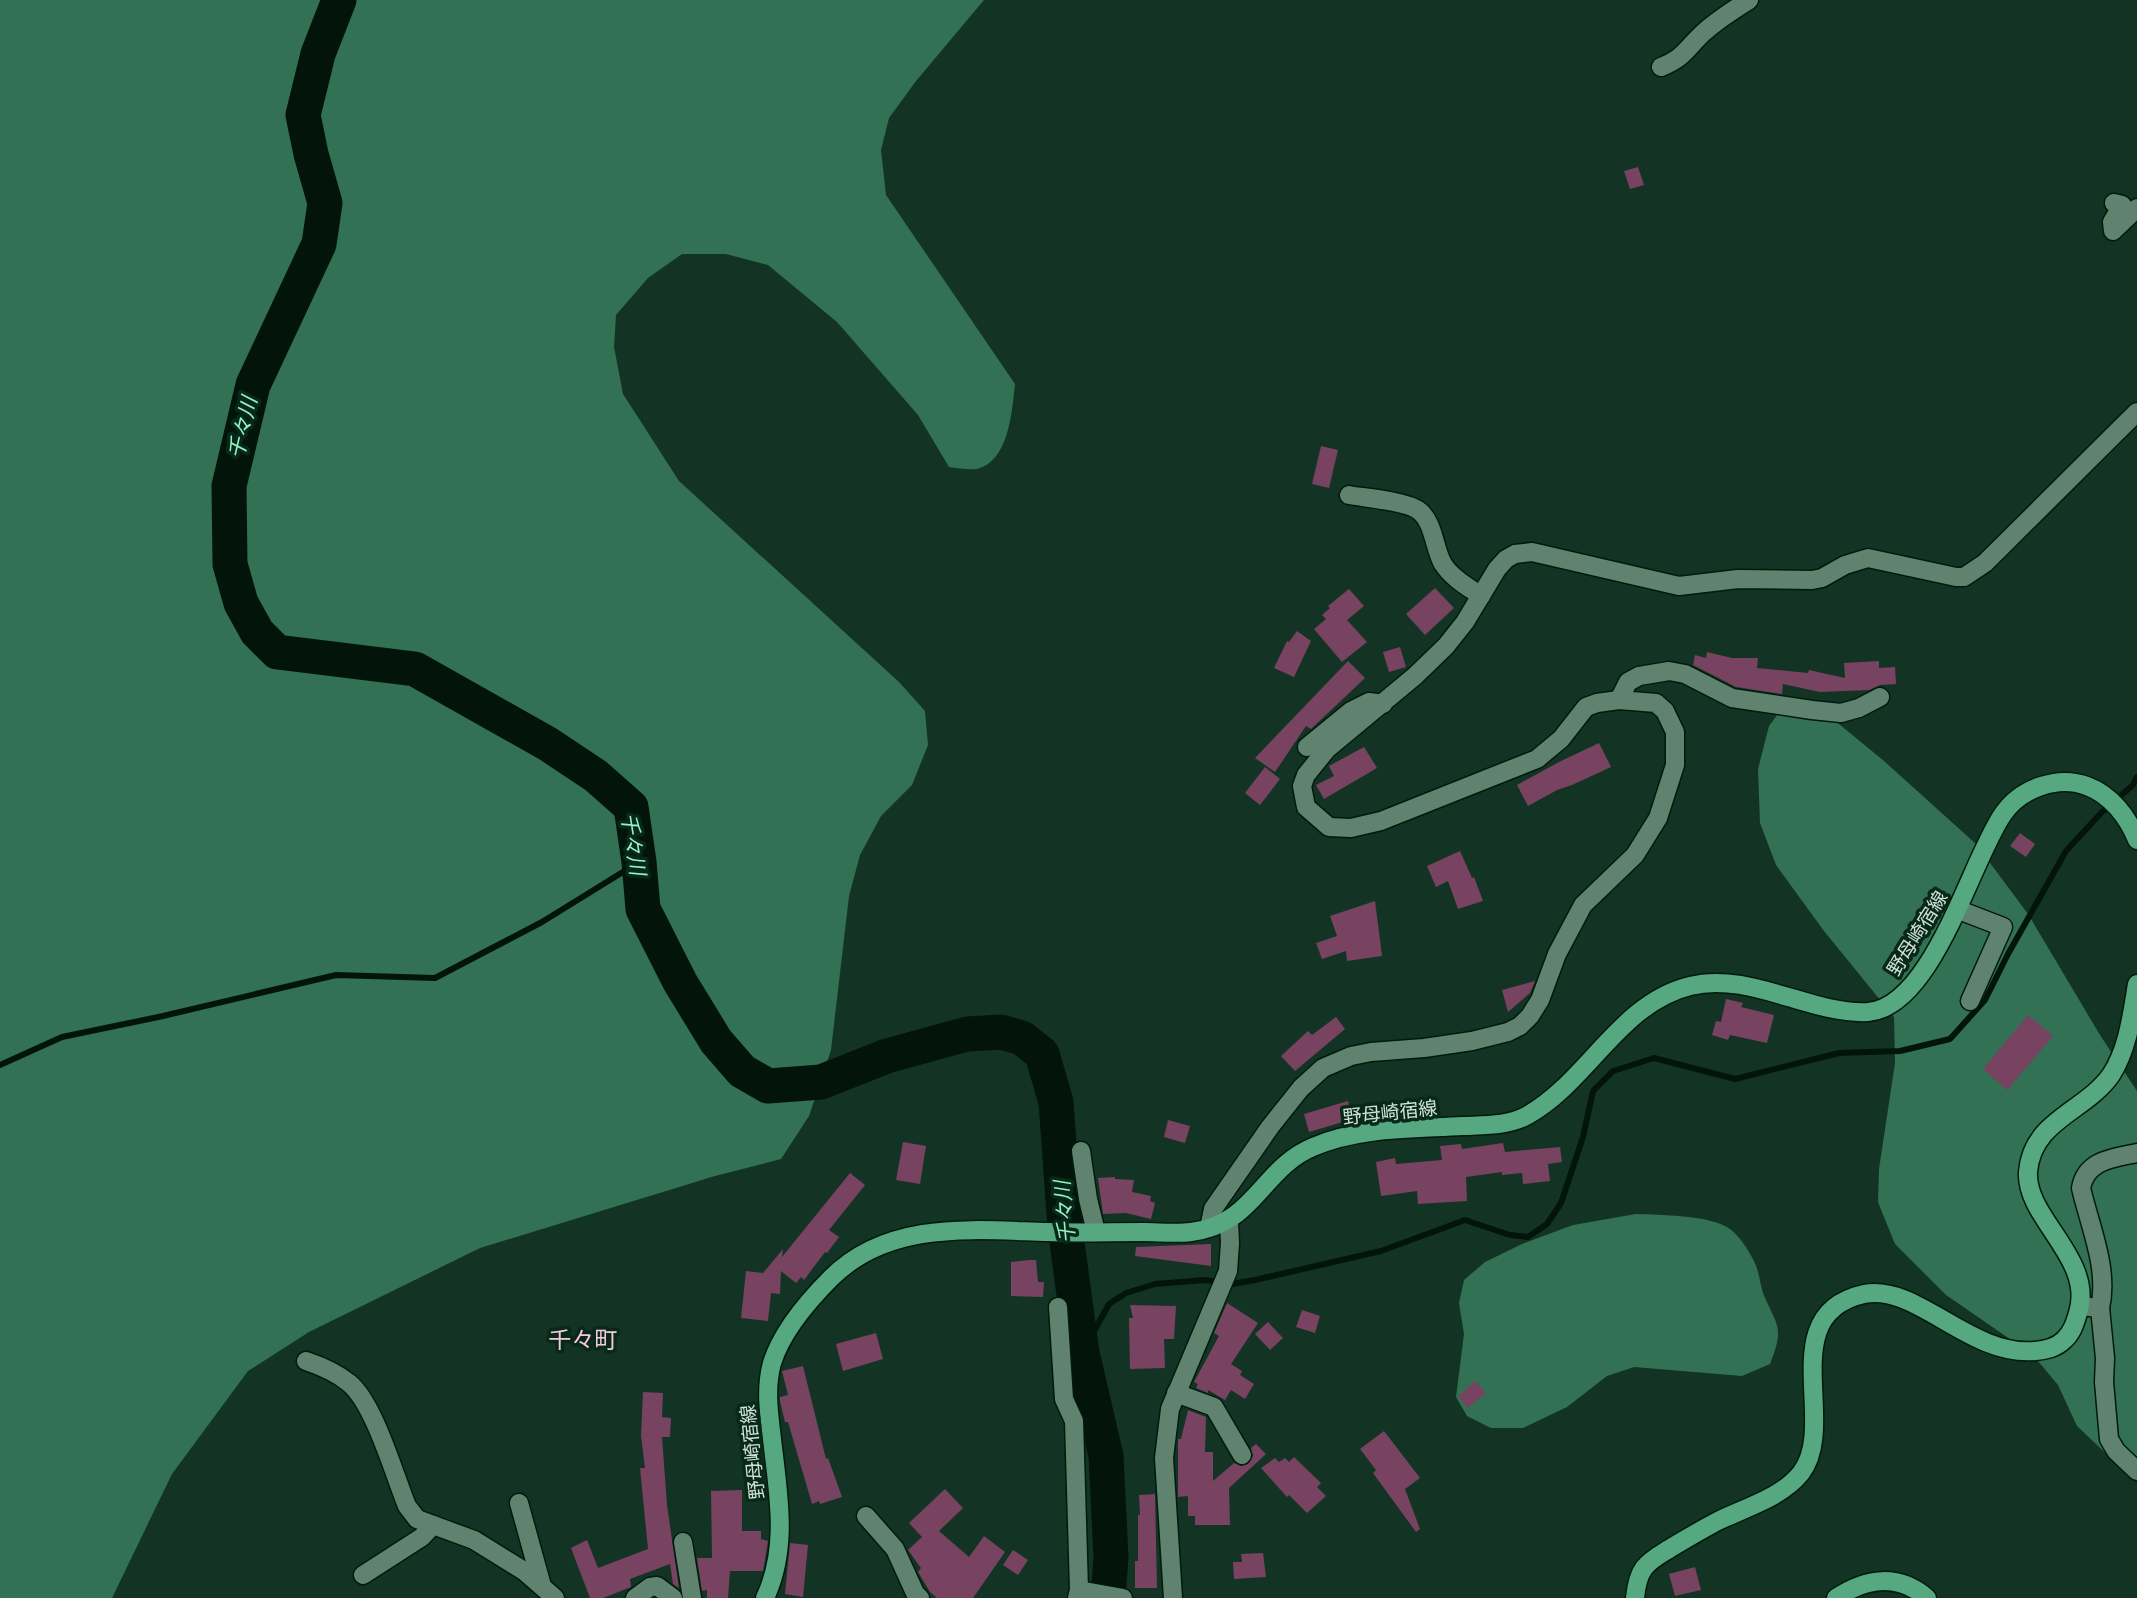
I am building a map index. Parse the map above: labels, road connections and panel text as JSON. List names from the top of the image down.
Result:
{
  "streets": {
    "main road": ["野母崎宿線"]
  },
  "districts": ["千々町"],
  "water": ["千々川"]
}
